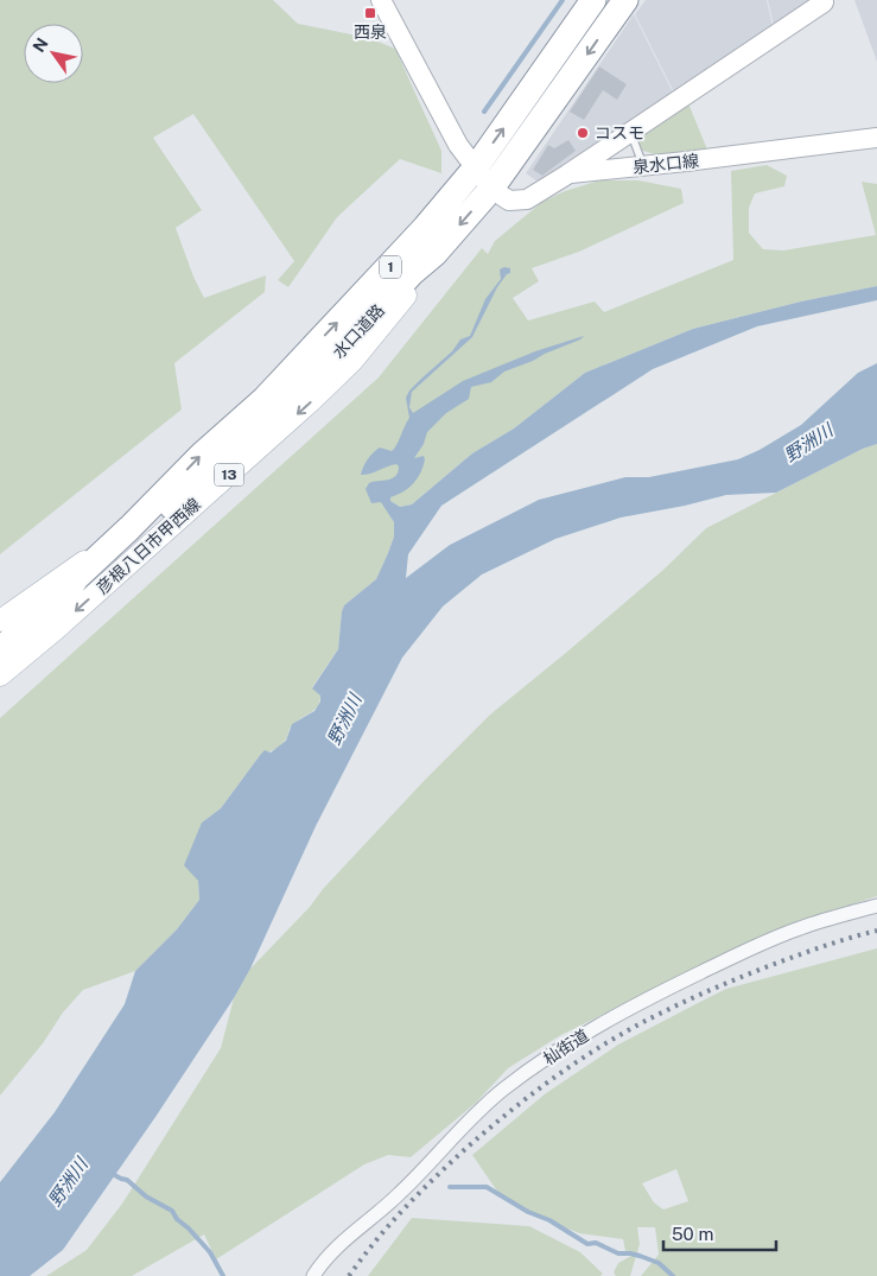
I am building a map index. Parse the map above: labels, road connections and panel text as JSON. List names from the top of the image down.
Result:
{
  "streets": {
    "highway": ["1", "水口道路"],
    "main road": ["13", "彦根八日市甲西線"],
    "street": ["泉水口線", "杣街道"]
  },
  "crossings": [
    ["泉水口線", "水口道路"],
    ["水口道路", "彦根八日市甲西線"]
  ],
  "water": ["野洲川"],
  "places": {
    "transit": ["西泉"],
    "other": ["コスモ"]
  },
  "scale_bar": "50 m",
  "north": "top left"
}
